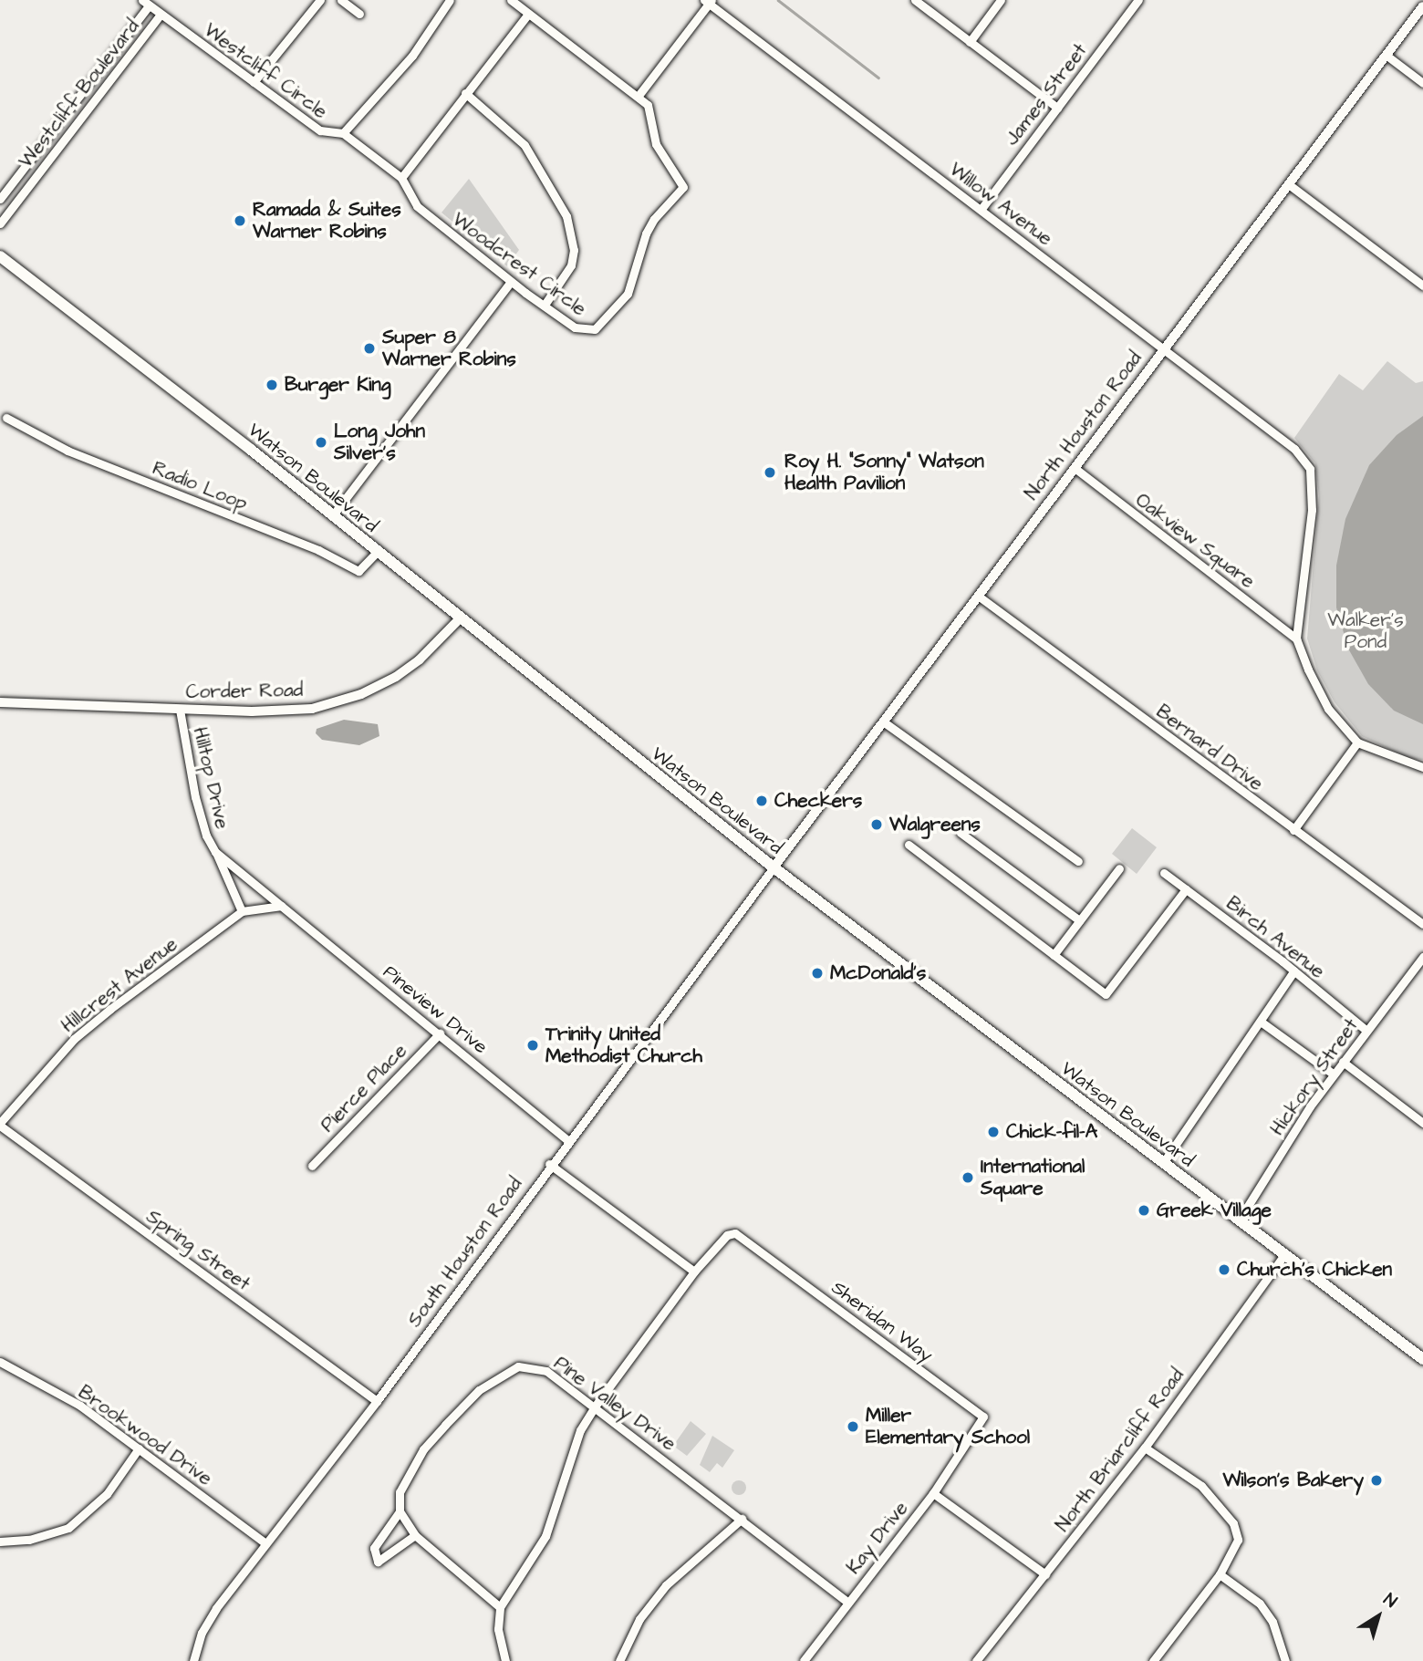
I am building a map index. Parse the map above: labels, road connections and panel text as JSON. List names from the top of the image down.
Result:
{
  "streets": {
    "main road": ["Watson Boulevard"],
    "street": [
      "Westcliff Circle",
      "Westcliff Boulevard",
      "James Street",
      "Willow Avenue",
      "Woodcrest Circle",
      "North Houston Road",
      "Radio Loop",
      "Oakview Square",
      "Corder Road",
      "Bernard Drive",
      "Hilltop Drive",
      "Birch Avenue",
      "Hillcrest Avenue",
      "Pineview Drive",
      "Hickory Street",
      "Pierce Place",
      "Spring Street",
      "South Houston Road",
      "Sheridan Way",
      "Pine Valley Drive",
      "Brookwood Drive",
      "North Briarcliff Road",
      "Kay Drive"
    ]
  },
  "crossings": [
    ["Westcliff Circle", "Westcliff Boulevard"],
    ["Westcliff Circle", "Woodcrest Circle"],
    ["James Street", "Willow Avenue"],
    ["Willow Avenue", "North Houston Road"],
    ["Willow Avenue", "Oakview Square"],
    ["North Houston Road", "Watson Boulevard"],
    ["North Houston Road", "Oakview Square"],
    ["North Houston Road", "Bernard Drive"],
    ["North Houston Road", "South Houston Road"],
    ["Watson Boulevard", "Radio Loop"],
    ["Watson Boulevard", "Corder Road"],
    ["Watson Boulevard", "Hickory Street"],
    ["Watson Boulevard", "South Houston Road"],
    ["Watson Boulevard", "North Briarcliff Road"],
    ["Corder Road", "Hilltop Drive"],
    ["Hilltop Drive", "Hillcrest Avenue"],
    ["Hilltop Drive", "Pineview Drive"],
    ["Birch Avenue", "Hickory Street"],
    ["Hillcrest Avenue", "Pineview Drive"],
    ["Hillcrest Avenue", "Spring Street"],
    ["Pineview Drive", "Pierce Place"],
    ["Pineview Drive", "South Houston Road"],
    ["Spring Street", "South Houston Road"],
    ["South Houston Road", "Brookwood Drive"],
    ["Sheridan Way", "Pine Valley Drive"],
    ["Sheridan Way", "Kay Drive"],
    ["Pine Valley Drive", "Kay Drive"]
  ],
  "parks": ["Walker's Pond"],
  "places": [
    "Ramada & Suites Warner Robins",
    "Super 8 Warner Robins",
    "Burger King",
    "Long John Silver's",
    "Roy H. \"Sonny\" Watson Health Pavilion",
    "Checkers",
    "Walgreens",
    "McDonald's",
    "Trinity United Methodist Church",
    "Chick-fil-A",
    "International Square",
    "Greek Village",
    "Church's Chicken",
    "Miller Elementary School",
    "Wilson's Bakery"
  ],
  "north": "top right"
}
